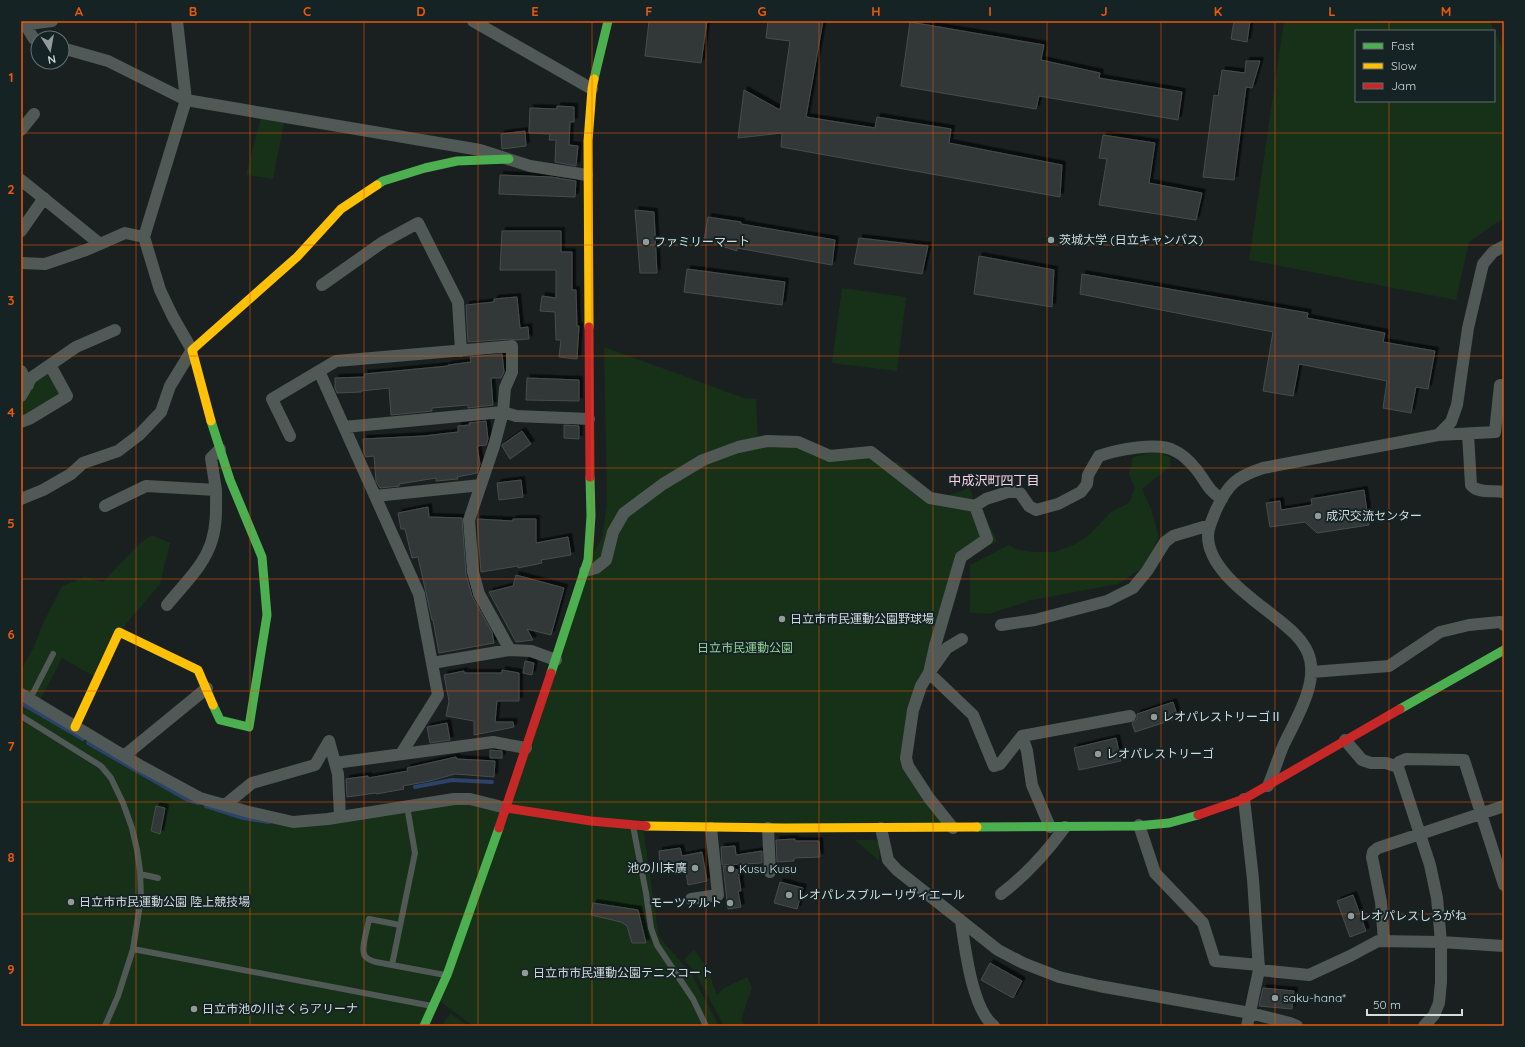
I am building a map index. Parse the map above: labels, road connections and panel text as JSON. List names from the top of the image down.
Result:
{
  "districts": ["中成沢町四丁目"],
  "parks": ["日立市民運動公園"],
  "places": [
    "茨城大学 (日立キャンパス)",
    "ファミリーマート",
    "成沢交流センター",
    "日立市市民運動公園野球場",
    "レオパレストリーゴⅡ",
    "レオパレストリーゴ",
    "池の川末廣",
    "Kusu Kusu",
    "レオパレスブルーリヴィエール",
    "日立市市民運動公園 陸上競技場",
    "モーツァルト",
    "レオパレスしろがね",
    "日立市市民運動公園テニスコート",
    "saku-hana*",
    "日立市池の川さくらアリーナ"
  ],
  "legend": ["Fast", "Slow", "Jam"],
  "scale_bar": "50 m",
  "north": "bottom",
  "grid": {
    "columns": [
      "A",
      "B",
      "C",
      "D",
      "E",
      "F",
      "G",
      "H",
      "I",
      "J",
      "K",
      "L",
      "M"
    ],
    "rows": [
      "1",
      "2",
      "3",
      "4",
      "5",
      "6",
      "7",
      "8",
      "9"
    ]
  }
}
